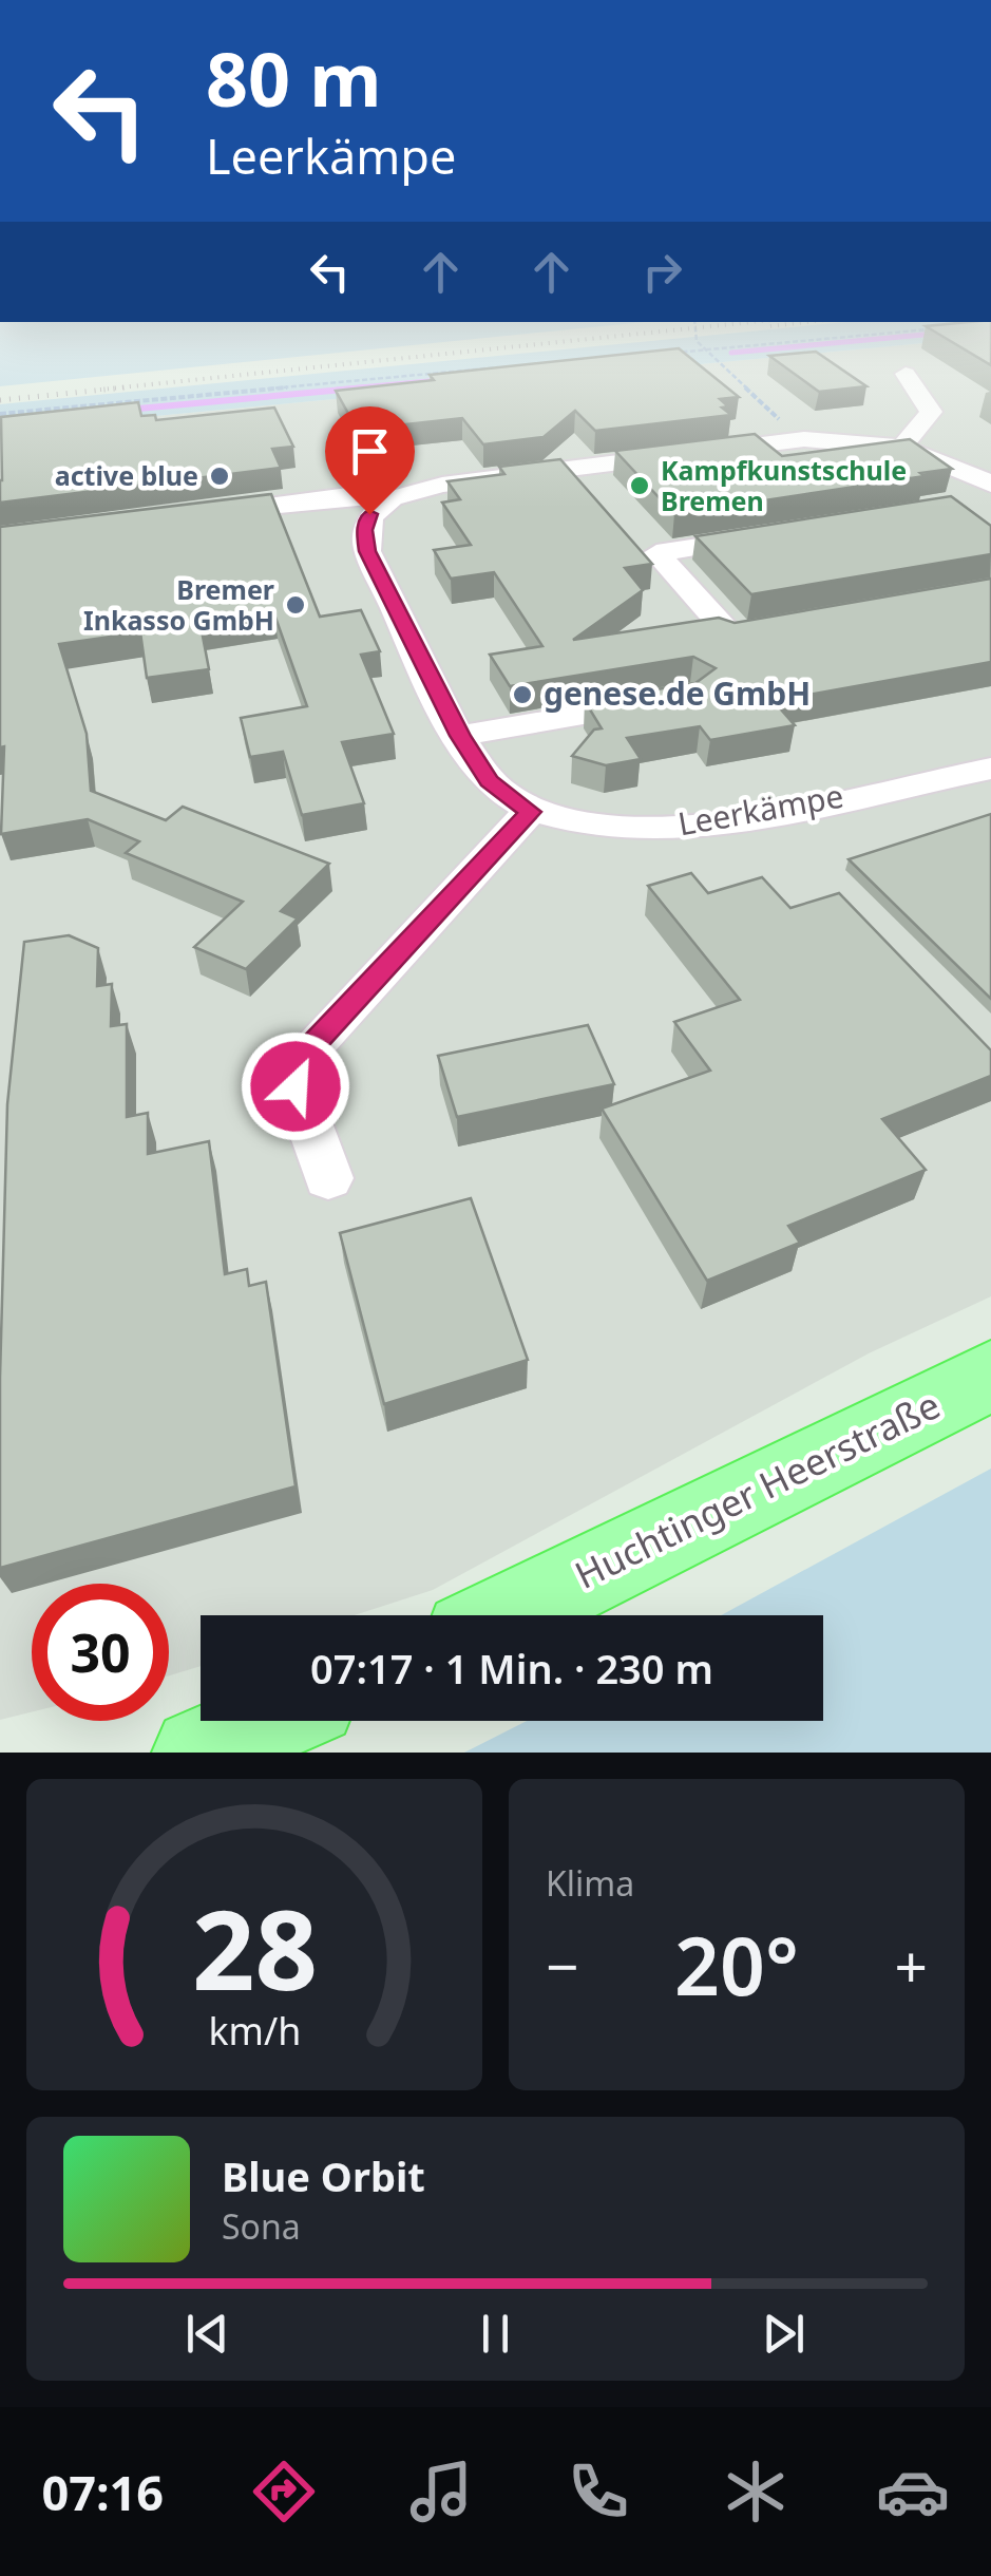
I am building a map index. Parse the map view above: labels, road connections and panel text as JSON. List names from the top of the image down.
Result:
{
  "streets": {
    "main road": ["Huchtinger Heerstraße"],
    "street": ["Leerkämpe"]
  },
  "places": [
    "active blue",
    "Kampfkunstschule Bremen",
    "Bremer Inkasso GmbH",
    "genese.de GmbH"
  ],
  "page": {
    "turn": ["80 m", "Leerkämpe"],
    "limit": "30",
    "trip": "07:17 · 1 Min. · 230 m",
    "tile": "Klima",
    "heat": ["−", "20°", "+"],
    "song": ["Blue Orbit", "Sona"],
    "tabs": "07:16",
    "gauge": ["28", "km/h"]
  }
}
